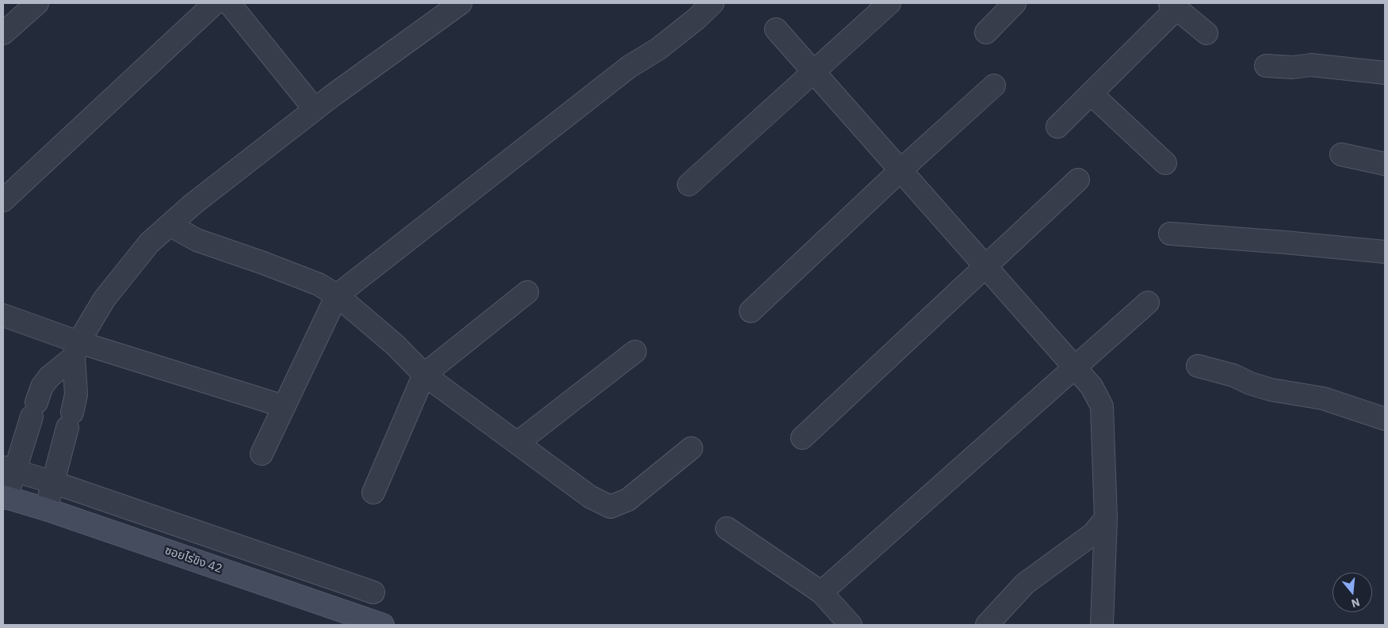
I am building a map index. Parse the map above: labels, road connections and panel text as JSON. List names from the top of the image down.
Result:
{
  "streets": {
    "street": ["ซอยไร่ขิง 42"]
  },
  "north": "bottom"
}
